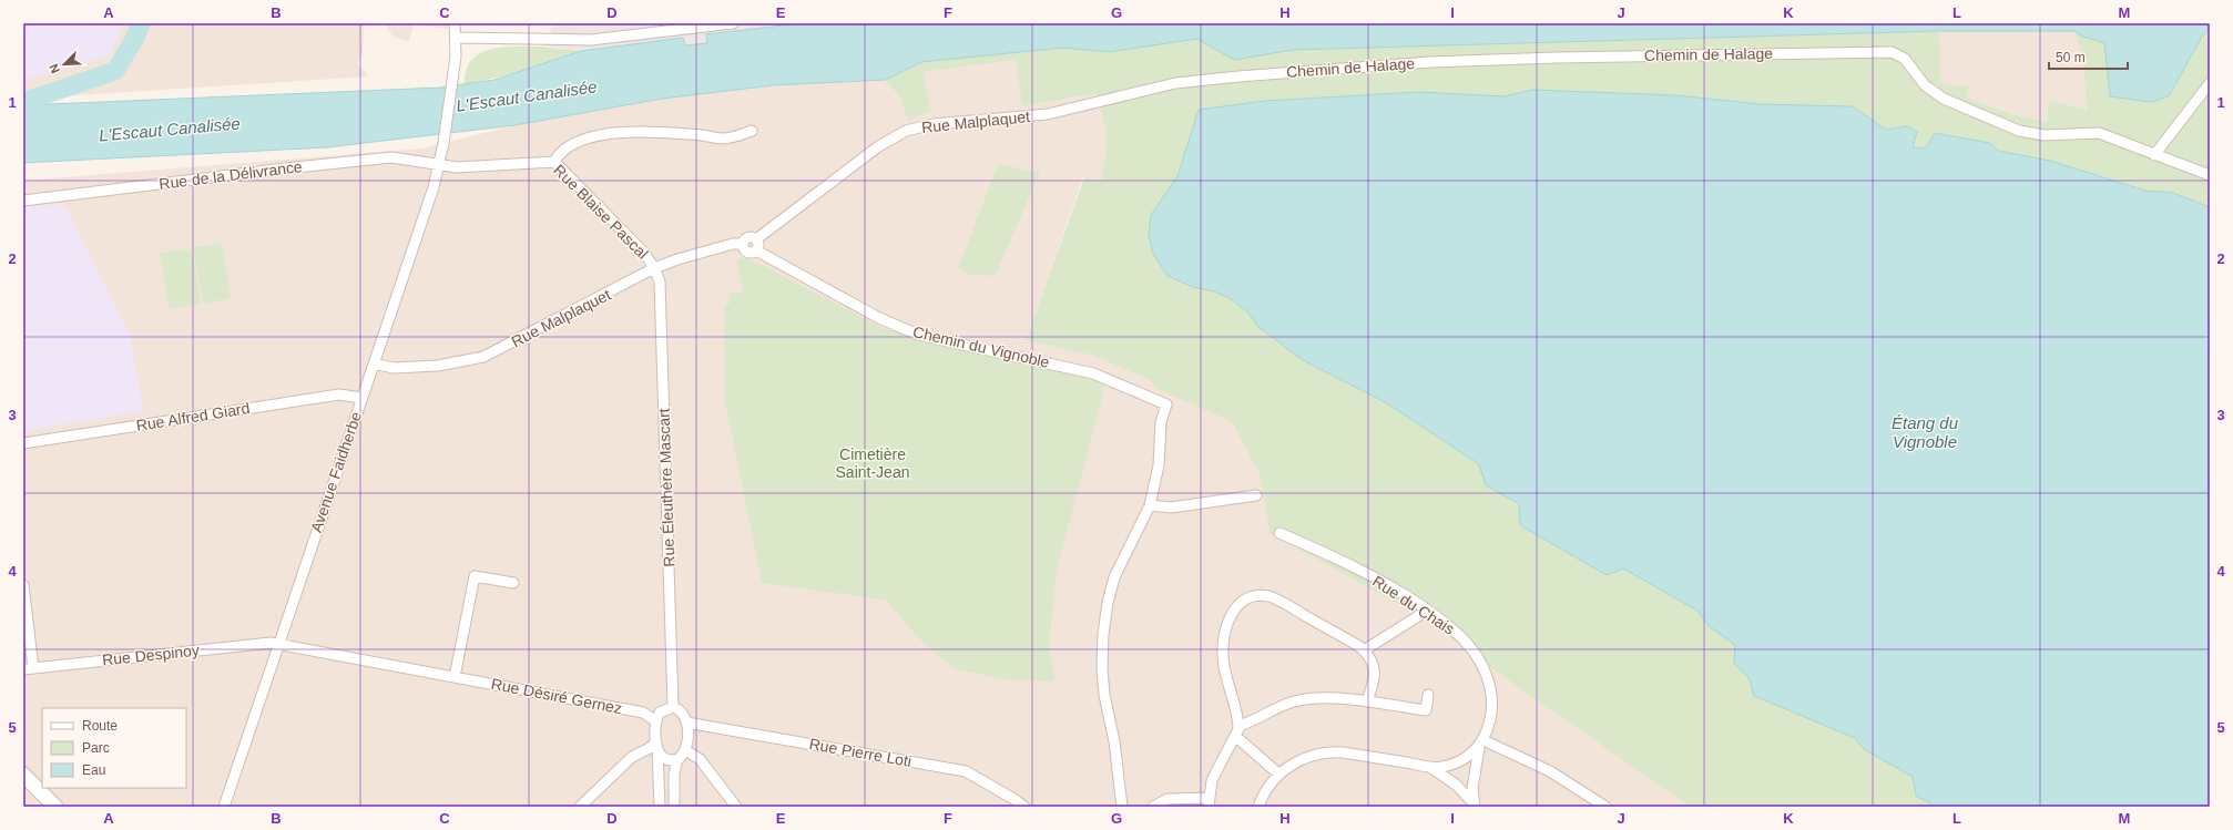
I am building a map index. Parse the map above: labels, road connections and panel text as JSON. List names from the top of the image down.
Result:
{
  "streets": {
    "street": [
      "Chemin de Halage",
      "Rue Malplaquet",
      "Rue de la Délivrance",
      "Rue Blaise Pascal",
      "Chemin du Vignoble",
      "Rue Alfred Giard",
      "Avenue Faidherbe",
      "Rue Éleuthère Mascart",
      "Rue du Chais",
      "Rue Despinoy",
      "Rue Désiré Gernez",
      "Rue Pierre Loti"
    ]
  },
  "crossings": [
    ["Chemin de Halage", "Rue Malplaquet"],
    ["Rue Malplaquet", "Rue Blaise Pascal"],
    ["Rue Malplaquet", "Chemin du Vignoble"],
    ["Rue Malplaquet", "Avenue Faidherbe"],
    ["Rue Malplaquet", "Rue Éleuthère Mascart"],
    ["Rue de la Délivrance", "Rue Blaise Pascal"],
    ["Rue de la Délivrance", "Avenue Faidherbe"],
    ["Rue Blaise Pascal", "Avenue Faidherbe"],
    ["Rue Blaise Pascal", "Rue Éleuthère Mascart"],
    ["Rue Alfred Giard", "Avenue Faidherbe"],
    ["Avenue Faidherbe", "Rue Despinoy"],
    ["Avenue Faidherbe", "Rue Désiré Gernez"],
    ["Rue Éleuthère Mascart", "Rue Désiré Gernez"],
    ["Rue Éleuthère Mascart", "Rue Pierre Loti"],
    ["Rue Despinoy", "Rue Désiré Gernez"],
    ["Rue Désiré Gernez", "Rue Pierre Loti"]
  ],
  "water": ["L'Escaut Canalisée", "Étang du Vignoble"],
  "parks": ["Cimetière Saint-Jean"],
  "legend": ["Route", "Parc", "Eau"],
  "scale_bar": "50 m",
  "north": "bottom left",
  "grid": {
    "columns": [
      "A",
      "B",
      "C",
      "D",
      "E",
      "F",
      "G",
      "H",
      "I",
      "J",
      "K",
      "L",
      "M"
    ],
    "rows": [
      "1",
      "2",
      "3",
      "4",
      "5"
    ]
  }
}
